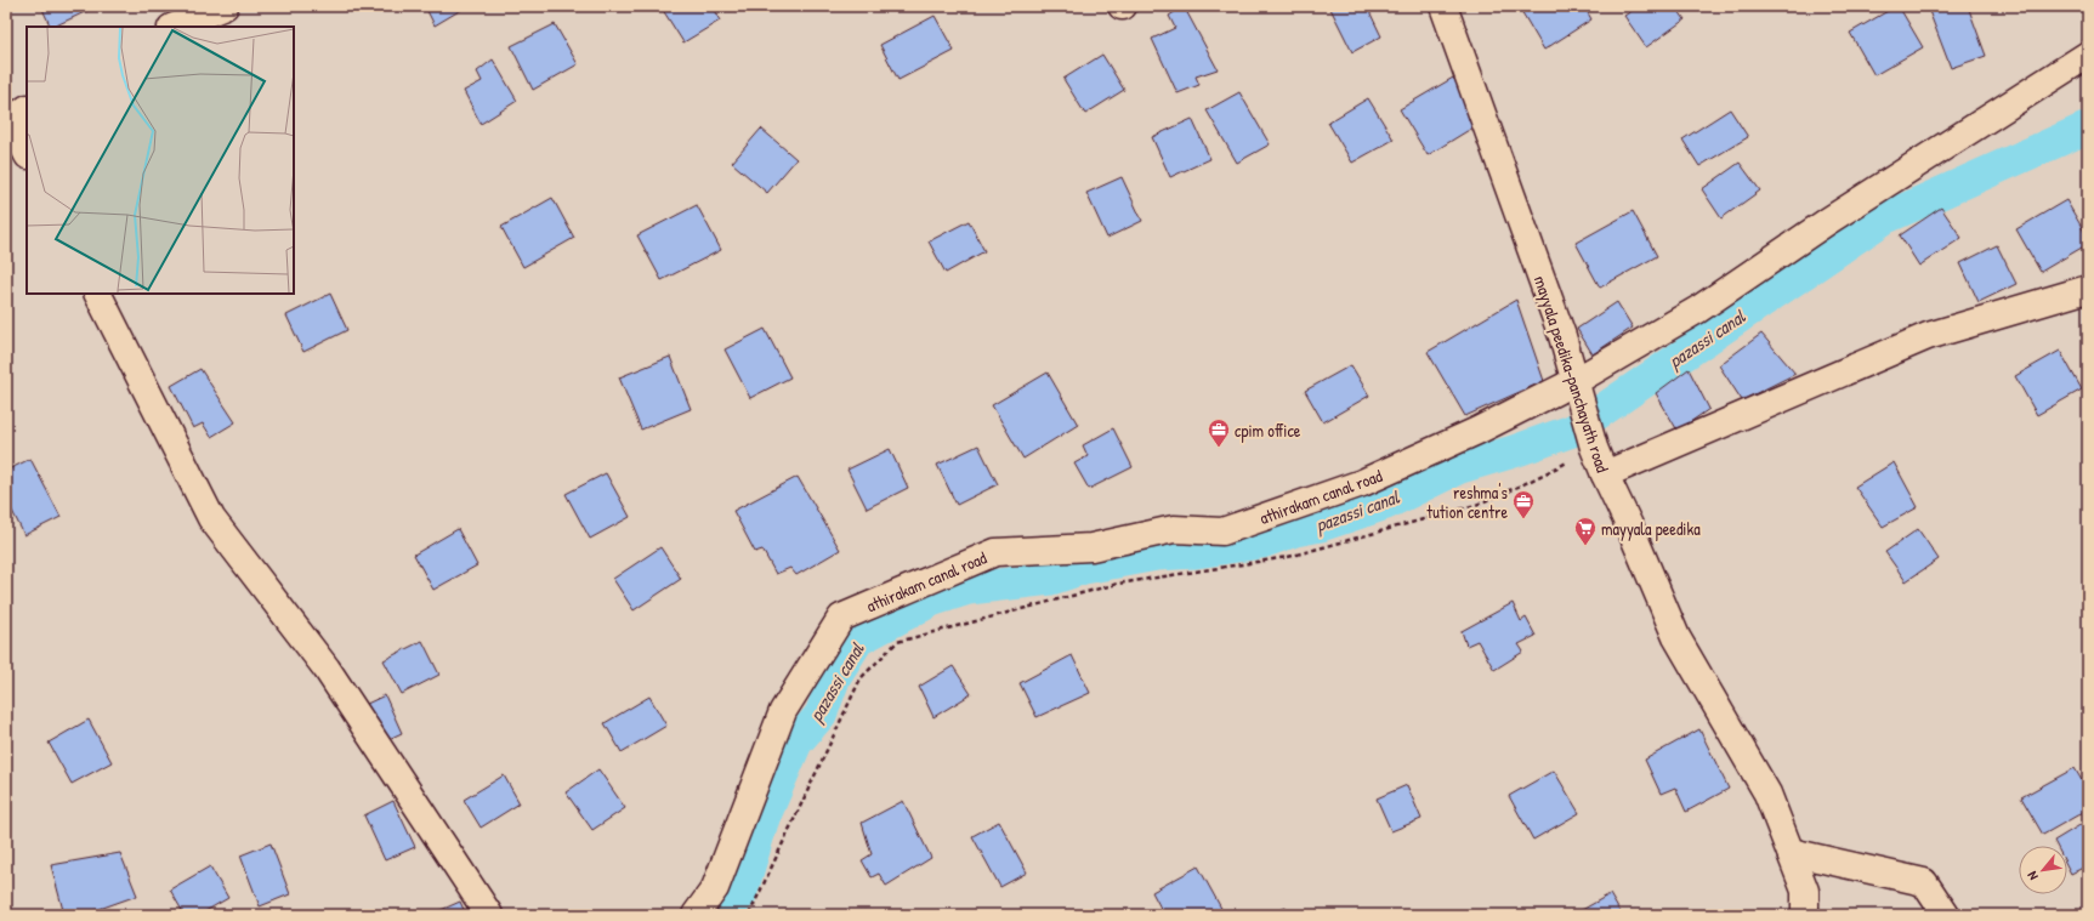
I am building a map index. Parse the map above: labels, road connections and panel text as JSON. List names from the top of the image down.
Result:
{
  "streets": {
    "street": ["mayyala peedika-panchayath road", "athirakam canal road"]
  },
  "crossings": [
    ["mayyala peedika-panchayath road", "athirakam canal road"]
  ],
  "water": ["pazassi canal"],
  "places": {
    "office": ["cpim office", "reshma's tution centre"],
    "supermarket": ["mayyala peedika"]
  },
  "north": "bottom left"
}
